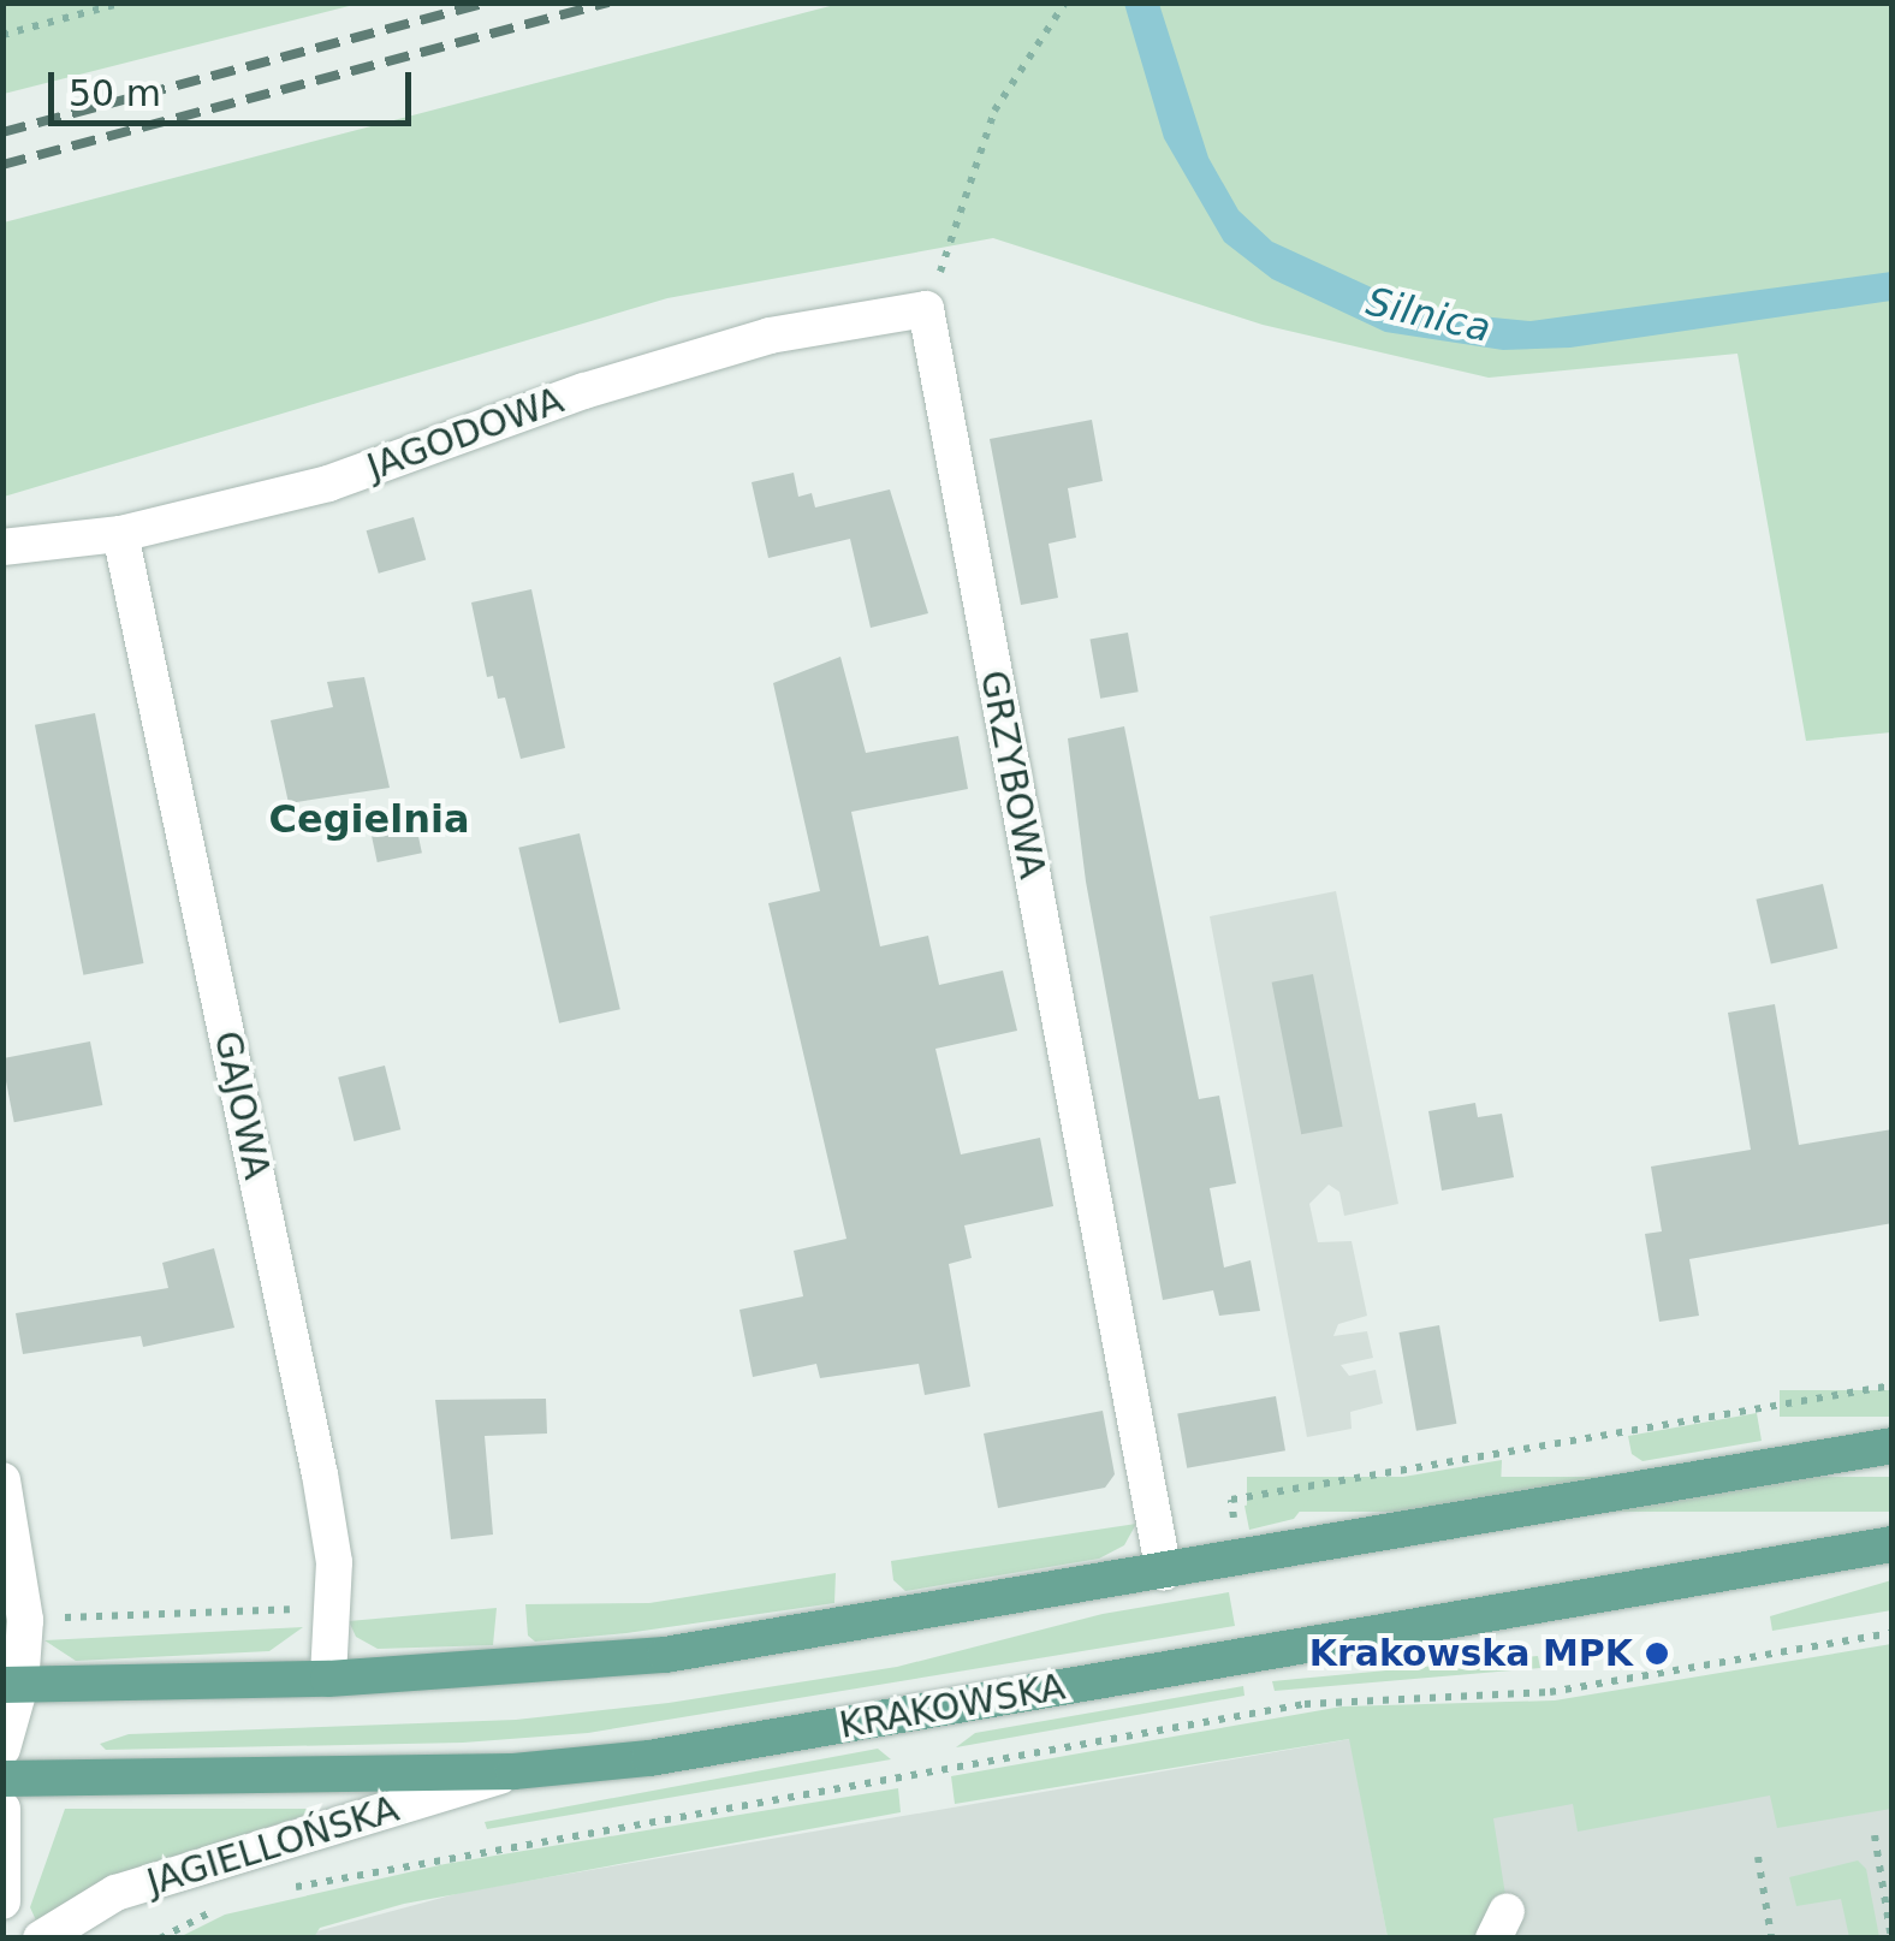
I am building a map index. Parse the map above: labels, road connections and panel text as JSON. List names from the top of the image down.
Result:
{
  "streets": {
    "main road": ["KRAKOWSKA"],
    "street": [
      "JAGODOWA",
      "GRZYBOWA",
      "GAJOWA",
      "JAGIELLOŃSKA"
    ]
  },
  "crossings": [
    ["JAGODOWA", "GRZYBOWA"],
    ["JAGODOWA", "GAJOWA"],
    ["KRAKOWSKA", "JAGIELLOŃSKA"]
  ],
  "districts": ["Cegielnia"],
  "water": ["Silnica"],
  "places": ["Krakowska MPK"],
  "scale_bar": "50 m"
}
